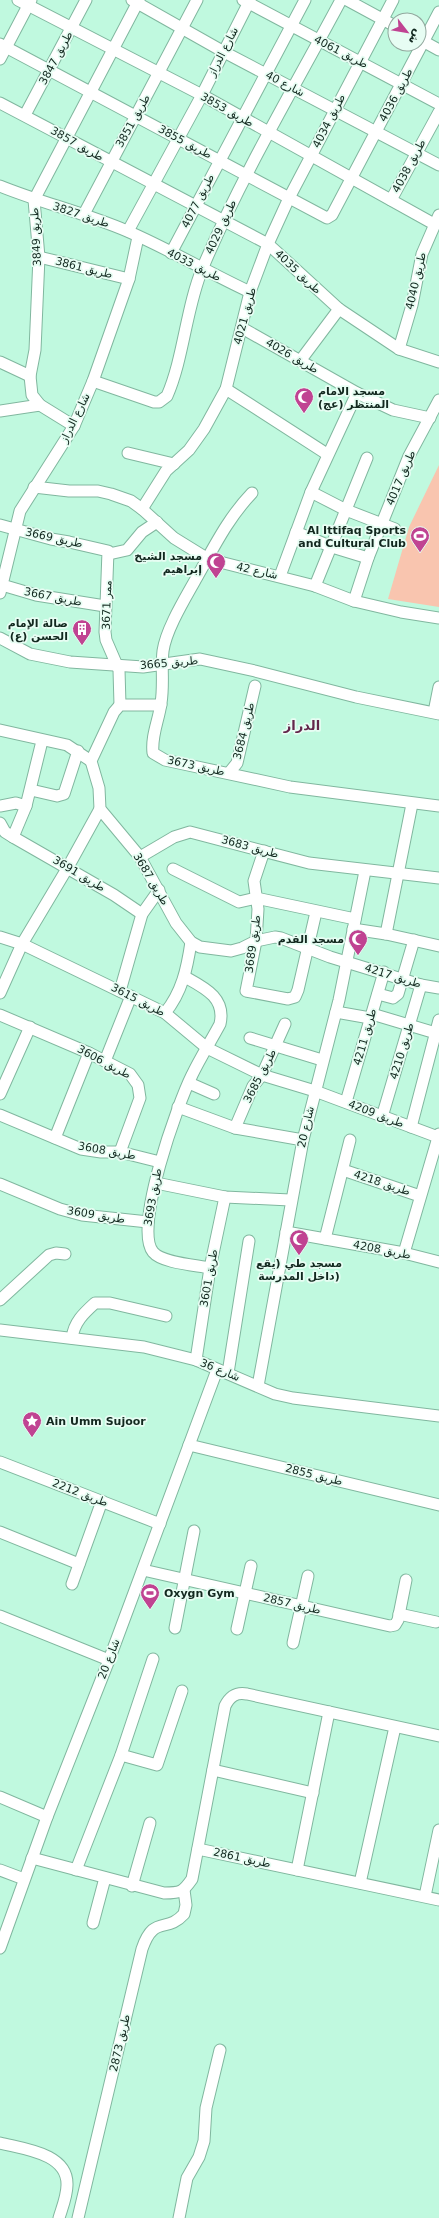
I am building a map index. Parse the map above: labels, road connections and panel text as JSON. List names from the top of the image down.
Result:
{
  "streets": {
    "street": [
      "شارع الدراز",
      "طريق 4061",
      "طريق 3847",
      "شارع 40",
      "طريق 4036",
      "طريق 3853",
      "طريق 3851",
      "طريق 4034",
      "طريق 3855",
      "طريق 3857",
      "طريق 4038",
      "طريق 4077",
      "طريق 3827",
      "طريق 4029",
      "طريق 3849",
      "طريق 4033",
      "طريق 3861",
      "طريق 4035",
      "طريق 4040",
      "طريق 4021",
      "طريق 4026",
      "طريق 4017",
      "طريق 3669",
      "شارع 42",
      "طريق 3667",
      "ممر 3671",
      "طريق 3665",
      "طريق 3684",
      "طريق 3673",
      "طريق 3683",
      "طريق 3691",
      "طريق 3687",
      "طريق 3689",
      "طريق 4217",
      "طريق 3615",
      "طريق 4211",
      "طريق 4210",
      "طريق 3606",
      "طريق 3685",
      "طريق 4209",
      "شارع 20",
      "طريق 3608",
      "طريق 4218",
      "طريق 3693",
      "طريق 3609",
      "طريق 4208",
      "طريق 3601",
      "شارع 36",
      "طريق 2855",
      "طريق 2212",
      "طريق 2857",
      "طريق 2861",
      "طريق 2873"
    ]
  },
  "crossings": [
    ["شارع الدراز", "طريق 4061"],
    ["شارع الدراز", "شارع 40"],
    ["شارع الدراز", "طريق 3853"],
    ["شارع الدراز", "طريق 3855"],
    ["شارع الدراز", "طريق 3857"],
    ["شارع الدراز", "طريق 3827"],
    ["شارع الدراز", "طريق 4029"],
    ["شارع الدراز", "طريق 4033"],
    ["شارع الدراز", "طريق 3861"],
    ["شارع الدراز", "طريق 4035"],
    ["شارع الدراز", "طريق 3669"],
    ["شارع الدراز", "شارع 42"],
    ["شارع الدراز", "طريق 3667"],
    ["طريق 4061", "طريق 4036"],
    ["طريق 4061", "طريق 4034"],
    ["طريق 4061", "طريق 4077"],
    ["طريق 4061", "طريق 4029"],
    ["طريق 3847", "طريق 3853"],
    ["طريق 3847", "طريق 3855"],
    ["طريق 3847", "طريق 3857"],
    ["شارع 40", "طريق 4036"],
    ["شارع 40", "طريق 3851"],
    ["شارع 40", "طريق 4034"],
    ["شارع 40", "طريق 4038"],
    ["شارع 40", "طريق 4077"],
    ["شارع 40", "طريق 4029"],
    ["شارع 40", "طريق 3849"],
    ["طريق 4036", "طريق 3853"],
    ["طريق 4036", "طريق 3855"],
    ["طريق 3853", "طريق 3851"],
    ["طريق 3853", "طريق 4034"],
    ["طريق 3853", "طريق 3855"],
    ["طريق 3853", "طريق 4038"],
    ["طريق 3853", "طريق 4077"],
    ["طريق 3853", "طريق 4029"],
    ["طريق 3853", "طريق 3849"],
    ["طريق 3853", "طريق 4040"],
    ["طريق 3851", "طريق 3855"],
    ["طريق 3851", "طريق 3857"],
    ["طريق 3851", "طريق 3827"],
    ["طريق 4034", "طريق 3855"],
    ["طريق 4034", "طريق 4035"],
    ["طريق 4034", "طريق 4021"],
    ["طريق 3855", "طريق 4077"],
    ["طريق 3855", "طريق 4029"],
    ["طريق 3855", "طريق 3849"],
    ["طريق 3857", "طريق 3849"],
    ["طريق 3857", "طريق 4035"],
    ["طريق 4077", "طريق 4033"],
    ["طريق 4077", "طريق 4035"],
    ["طريق 3827", "طريق 3849"],
    ["طريق 3827", "طريق 4033"],
    ["طريق 4029", "طريق 4033"],
    ["طريق 4029", "طريق 4035"],
    ["طريق 3849", "طريق 3861"],
    ["طريق 4033", "طريق 4021"],
    ["طريق 4035", "طريق 4040"],
    ["طريق 4035", "طريق 4021"],
    ["طريق 4021", "طريق 4026"],
    ["طريق 4021", "شارع 42"],
    ["طريق 4026", "طريق 4017"],
    ["طريق 4017", "شارع 42"],
    ["طريق 3669", "ممر 3671"],
    ["شارع 42", "طريق 3673"],
    ["طريق 3667", "ممر 3671"],
    ["ممر 3671", "طريق 3665"],
    ["طريق 3665", "طريق 3673"],
    ["طريق 3684", "طريق 3673"],
    ["طريق 3683", "طريق 3687"],
    ["طريق 3683", "طريق 3689"],
    ["طريق 3683", "شارع 20"],
    ["طريق 4217", "طريق 4211"],
    ["طريق 4217", "طريق 4210"],
    ["طريق 4217", "شارع 20"],
    ["طريق 3615", "طريق 3685"],
    ["طريق 3615", "طريق 4209"],
    ["طريق 3615", "شارع 20"],
    ["طريق 3615", "طريق 3693"],
    ["طريق 4211", "طريق 4209"],
    ["طريق 4210", "طريق 4209"],
    ["طريق 3606", "طريق 3608"],
    ["طريق 4209", "شارع 20"],
    ["طريق 4209", "طريق 4218"],
    ["شارع 20", "طريق 4208"],
    ["شارع 20", "شارع 36"],
    ["شارع 20", "طريق 2855"],
    ["شارع 20", "طريق 2212"],
    ["شارع 20", "طريق 2857"],
    ["طريق 3608", "طريق 3693"],
    ["طريق 4218", "طريق 4208"],
    ["طريق 3693", "طريق 3609"],
    ["طريق 3693", "طريق 3601"],
    ["طريق 3601", "شارع 36"],
    ["طريق 2861", "طريق 2873"]
  ],
  "districts": ["الدراز"],
  "places": {
    "mosque": [
      "مسجد الامام المنتظر (عج)",
      "مسجد الشيخ إبراهيم",
      "مسجد القدم",
      "مسجد طي (يقع داخل المدرسة)"
    ],
    "sports": ["Al Ittifaq Sports and Cultural Club", "Oxygn Gym"],
    "building": ["صالة الإمام الحسن (ع)"],
    "place": ["Ain Umm Sujoor"]
  },
  "north": "bottom right"
}
